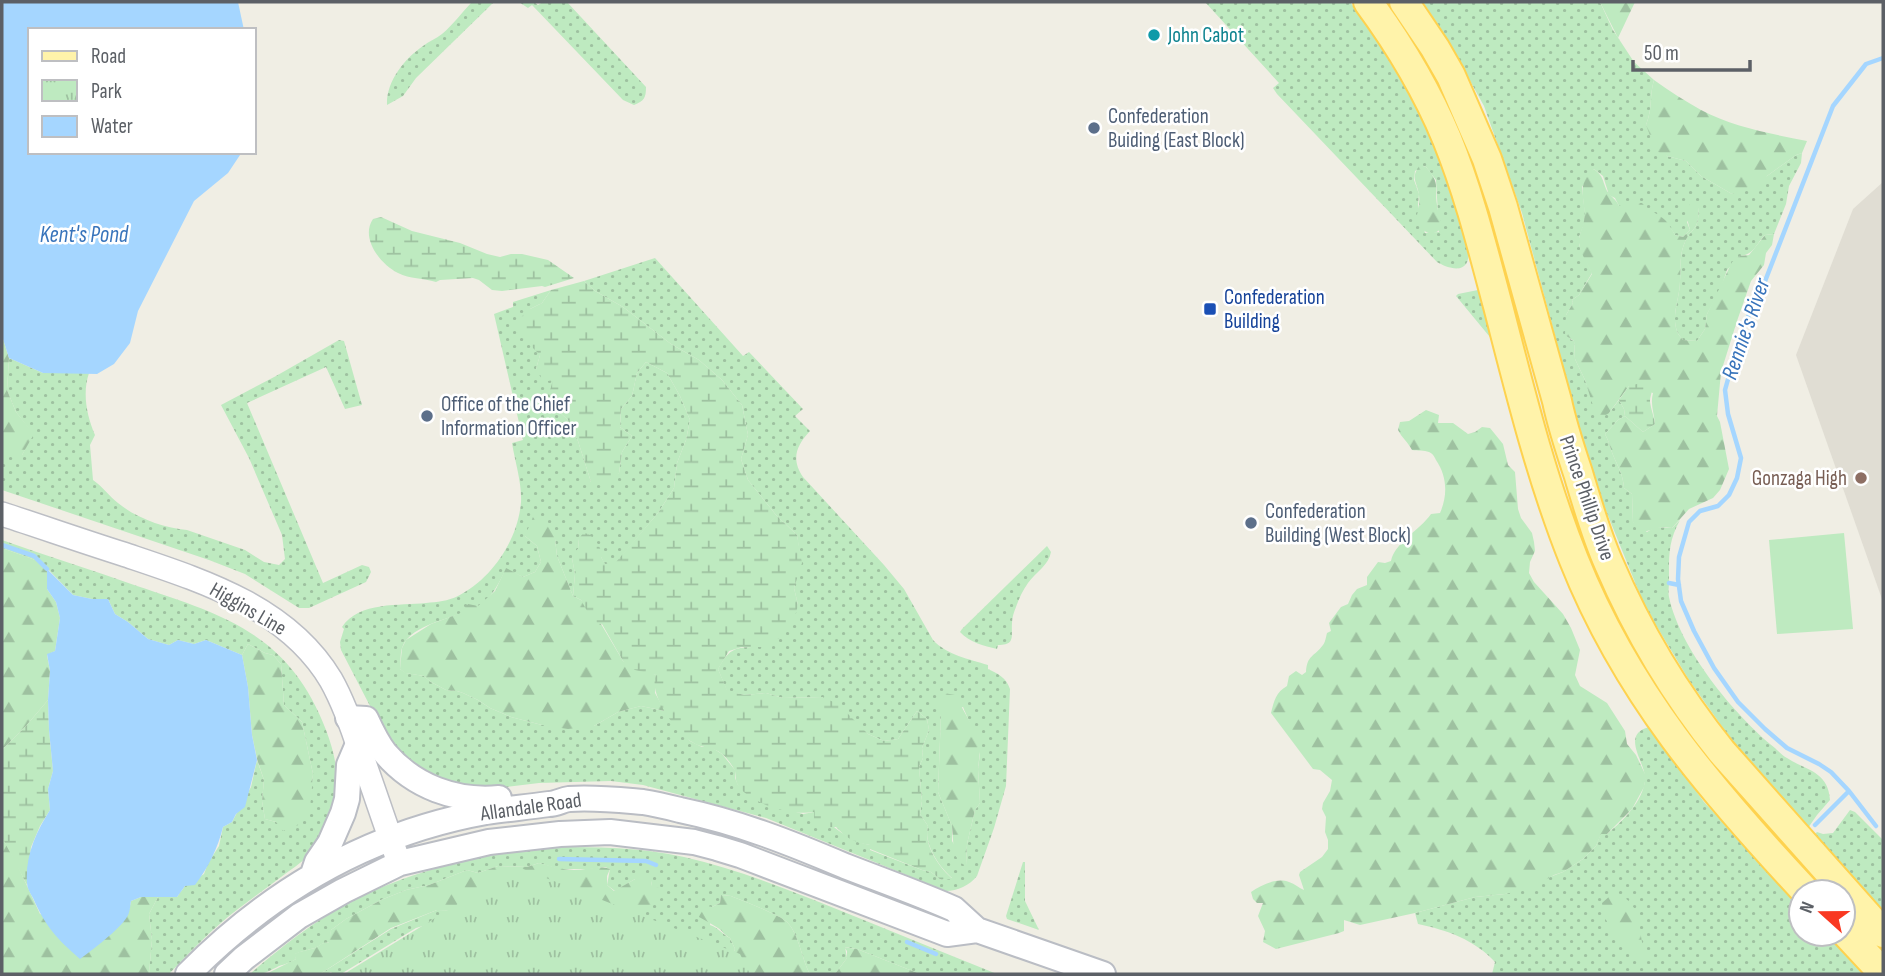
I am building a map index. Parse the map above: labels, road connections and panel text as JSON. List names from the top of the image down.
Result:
{
  "streets": {
    "main road": ["Prince Phillip Drive", "Allandale Road"],
    "street": ["Higgins Line"]
  },
  "crossings": [
    ["Higgins Line", "Allandale Road"]
  ],
  "water": ["Kent's Pond", "Rennie's River"],
  "places": {
    "other": [
      "John Cabot",
      "Confederation Buiding (East Block)",
      "Office of the Chief Information Officer",
      "Gonzaga High",
      "Confederation Building (West Block)"
    ],
    "transit": ["Confederation Building"]
  },
  "legend": ["Road", "Park", "Water"],
  "scale_bar": "50 m",
  "north": "left"
}
